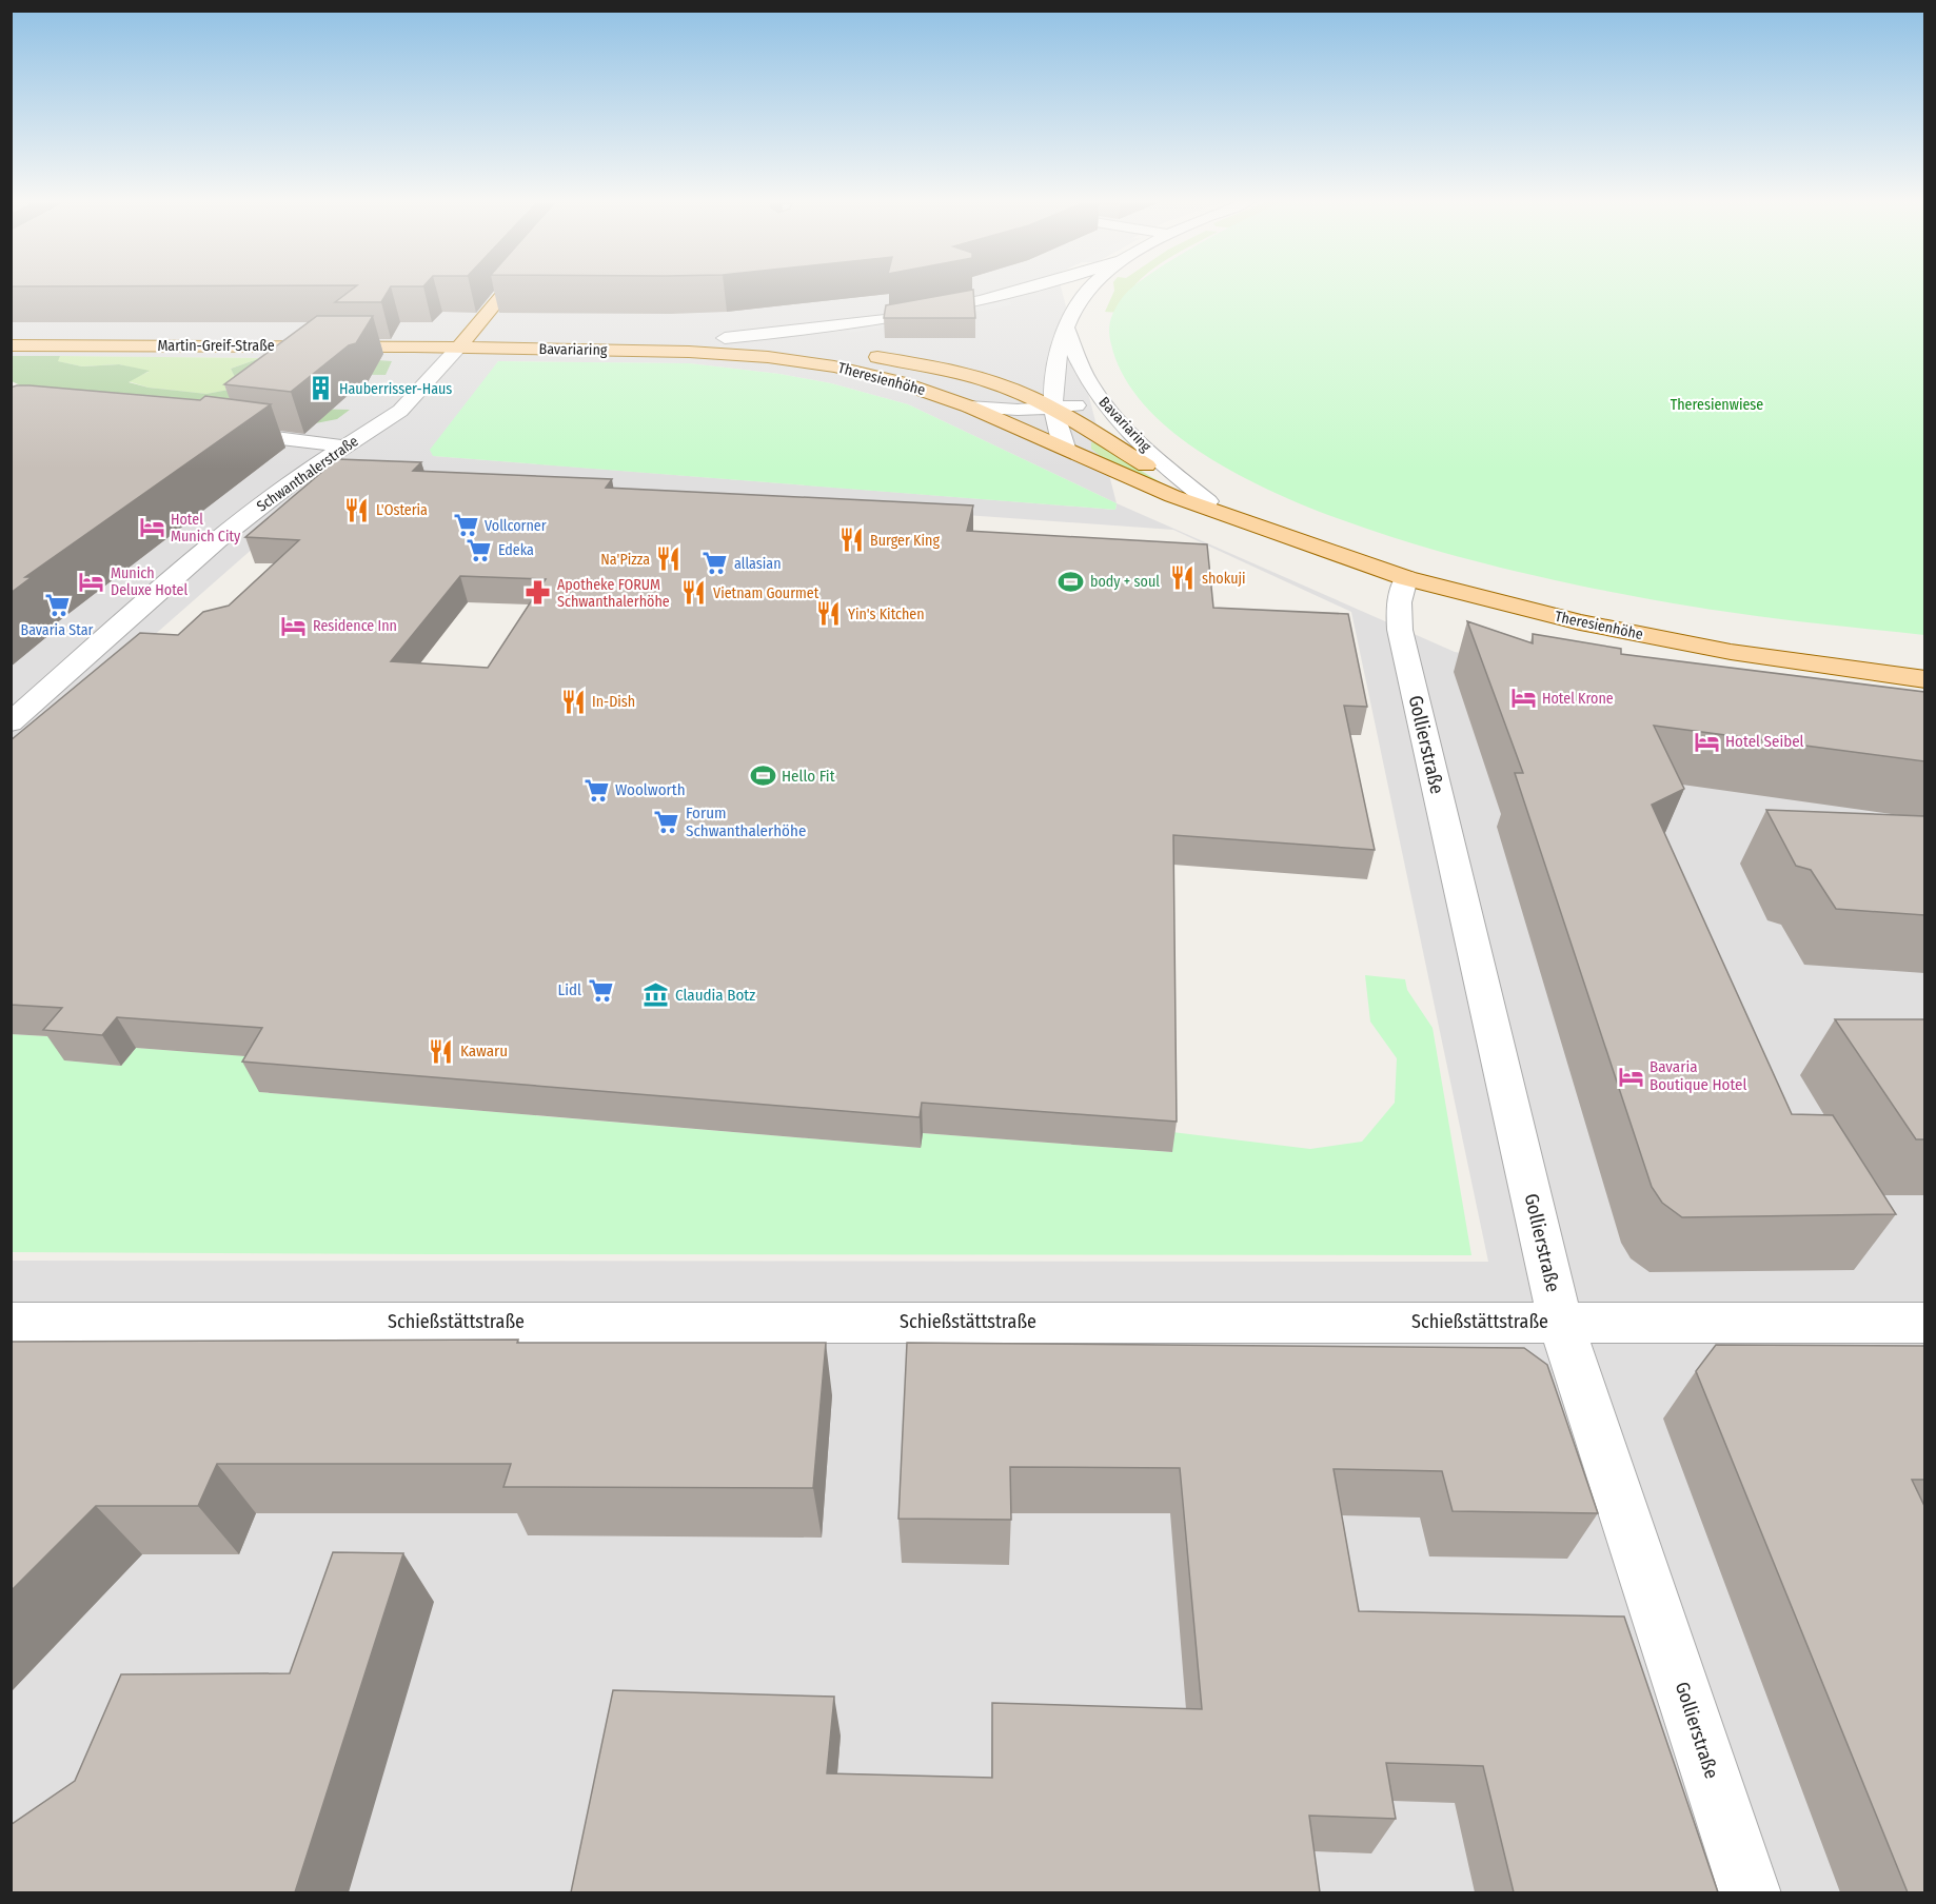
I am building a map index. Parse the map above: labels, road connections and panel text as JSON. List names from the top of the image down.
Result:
{
  "streets": {
    "main road": [
      "Martin-Greif-Straße",
      "Bavariaring",
      "Theresienhöhe",
      "Schwanthalerstraße"
    ],
    "street": ["Gollierstraße", "Schießstättstraße"]
  },
  "crossings": [
    ["Martin-Greif-Straße", "Bavariaring"],
    ["Martin-Greif-Straße", "Schwanthalerstraße"],
    ["Bavariaring", "Theresienhöhe"],
    ["Bavariaring", "Schwanthalerstraße"],
    ["Theresienhöhe", "Gollierstraße"],
    ["Gollierstraße", "Schießstättstraße"]
  ],
  "parks": ["Theresienwiese"],
  "places": {
    "building": ["Hauberrisser-Haus"],
    "restaurant": [
      "L'Osteria",
      "Burger King",
      "Na'Pizza",
      "shokuji",
      "Vietnam Gourmet",
      "Yin's Kitchen",
      "In-Dish",
      "Kawaru"
    ],
    "supermarket": [
      "Vollcorner",
      "Edeka",
      "allasian",
      "Bavaria Star",
      "Woolworth",
      "Forum Schwanthalerhöhe",
      "Lidl"
    ],
    "hotel": [
      "Hotel Munich City",
      "Munich Deluxe Hotel",
      "Residence Inn",
      "Hotel Krone",
      "Hotel Seibel",
      "Bavaria Boutique Hotel"
    ],
    "sports": ["body + soul", "Hello Fit"],
    "pharmacy": ["Apotheke FORUM Schwanthalerhöhe"],
    "museum": ["Claudia Botz"]
  }
}
